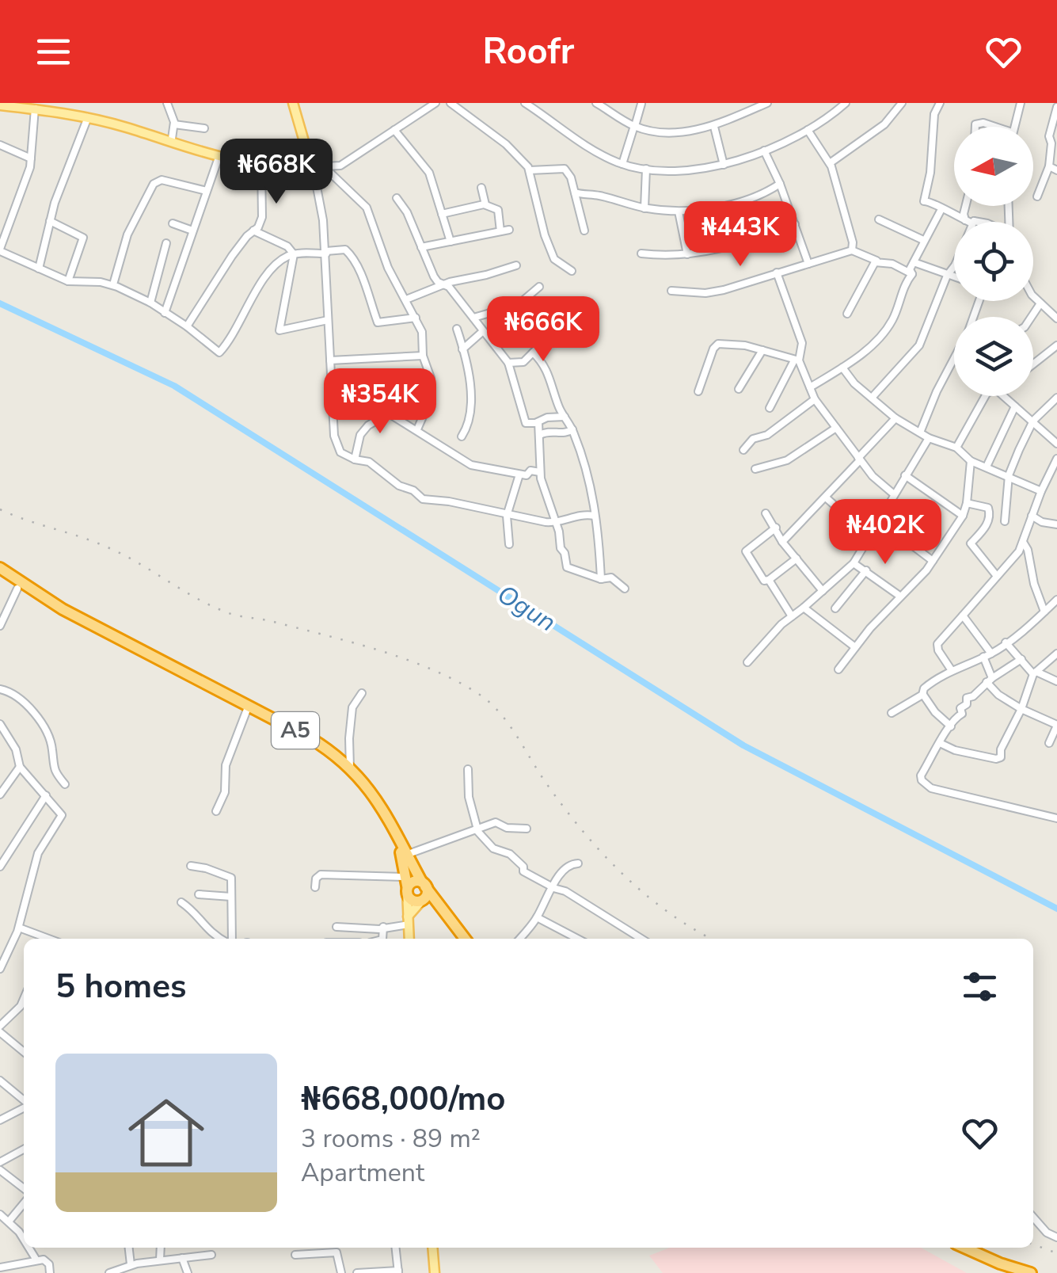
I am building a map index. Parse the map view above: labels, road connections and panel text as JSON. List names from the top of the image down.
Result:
{
  "streets": {
    "highway": ["A5"]
  },
  "water": ["Ogun"],
  "north": "left",
  "page": {
    "header": "Roofr",
    "price": [
      "₦668K",
      "₦443K",
      "₦666K",
      "₦354K",
      "₦402K"
    ],
    "heading": "5 homes",
    "list": [
      {
        "name": "₦668,000/mo",
        "note": "3 rooms · 89 m² · Apartment"
      }
    ]
  }
}
